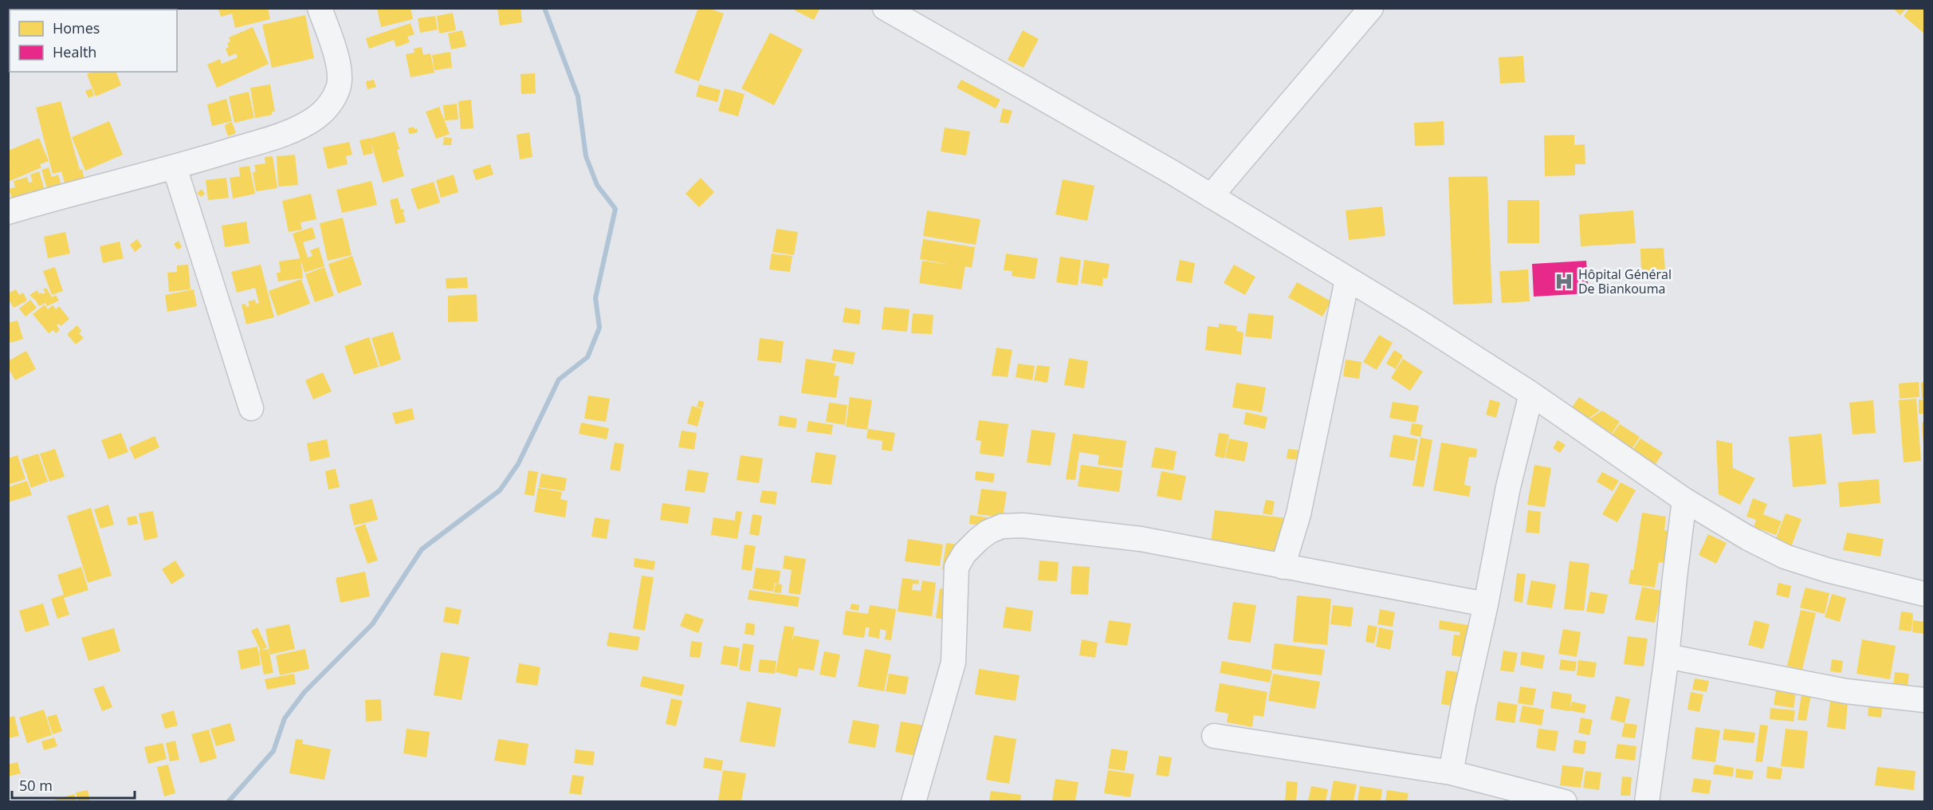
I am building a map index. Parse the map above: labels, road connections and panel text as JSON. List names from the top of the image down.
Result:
{
  "places": {
    "hospital": ["Hôpital Général De Biankouma"]
  },
  "legend": ["Homes", "Health"],
  "scale_bar": "50 m"
}
